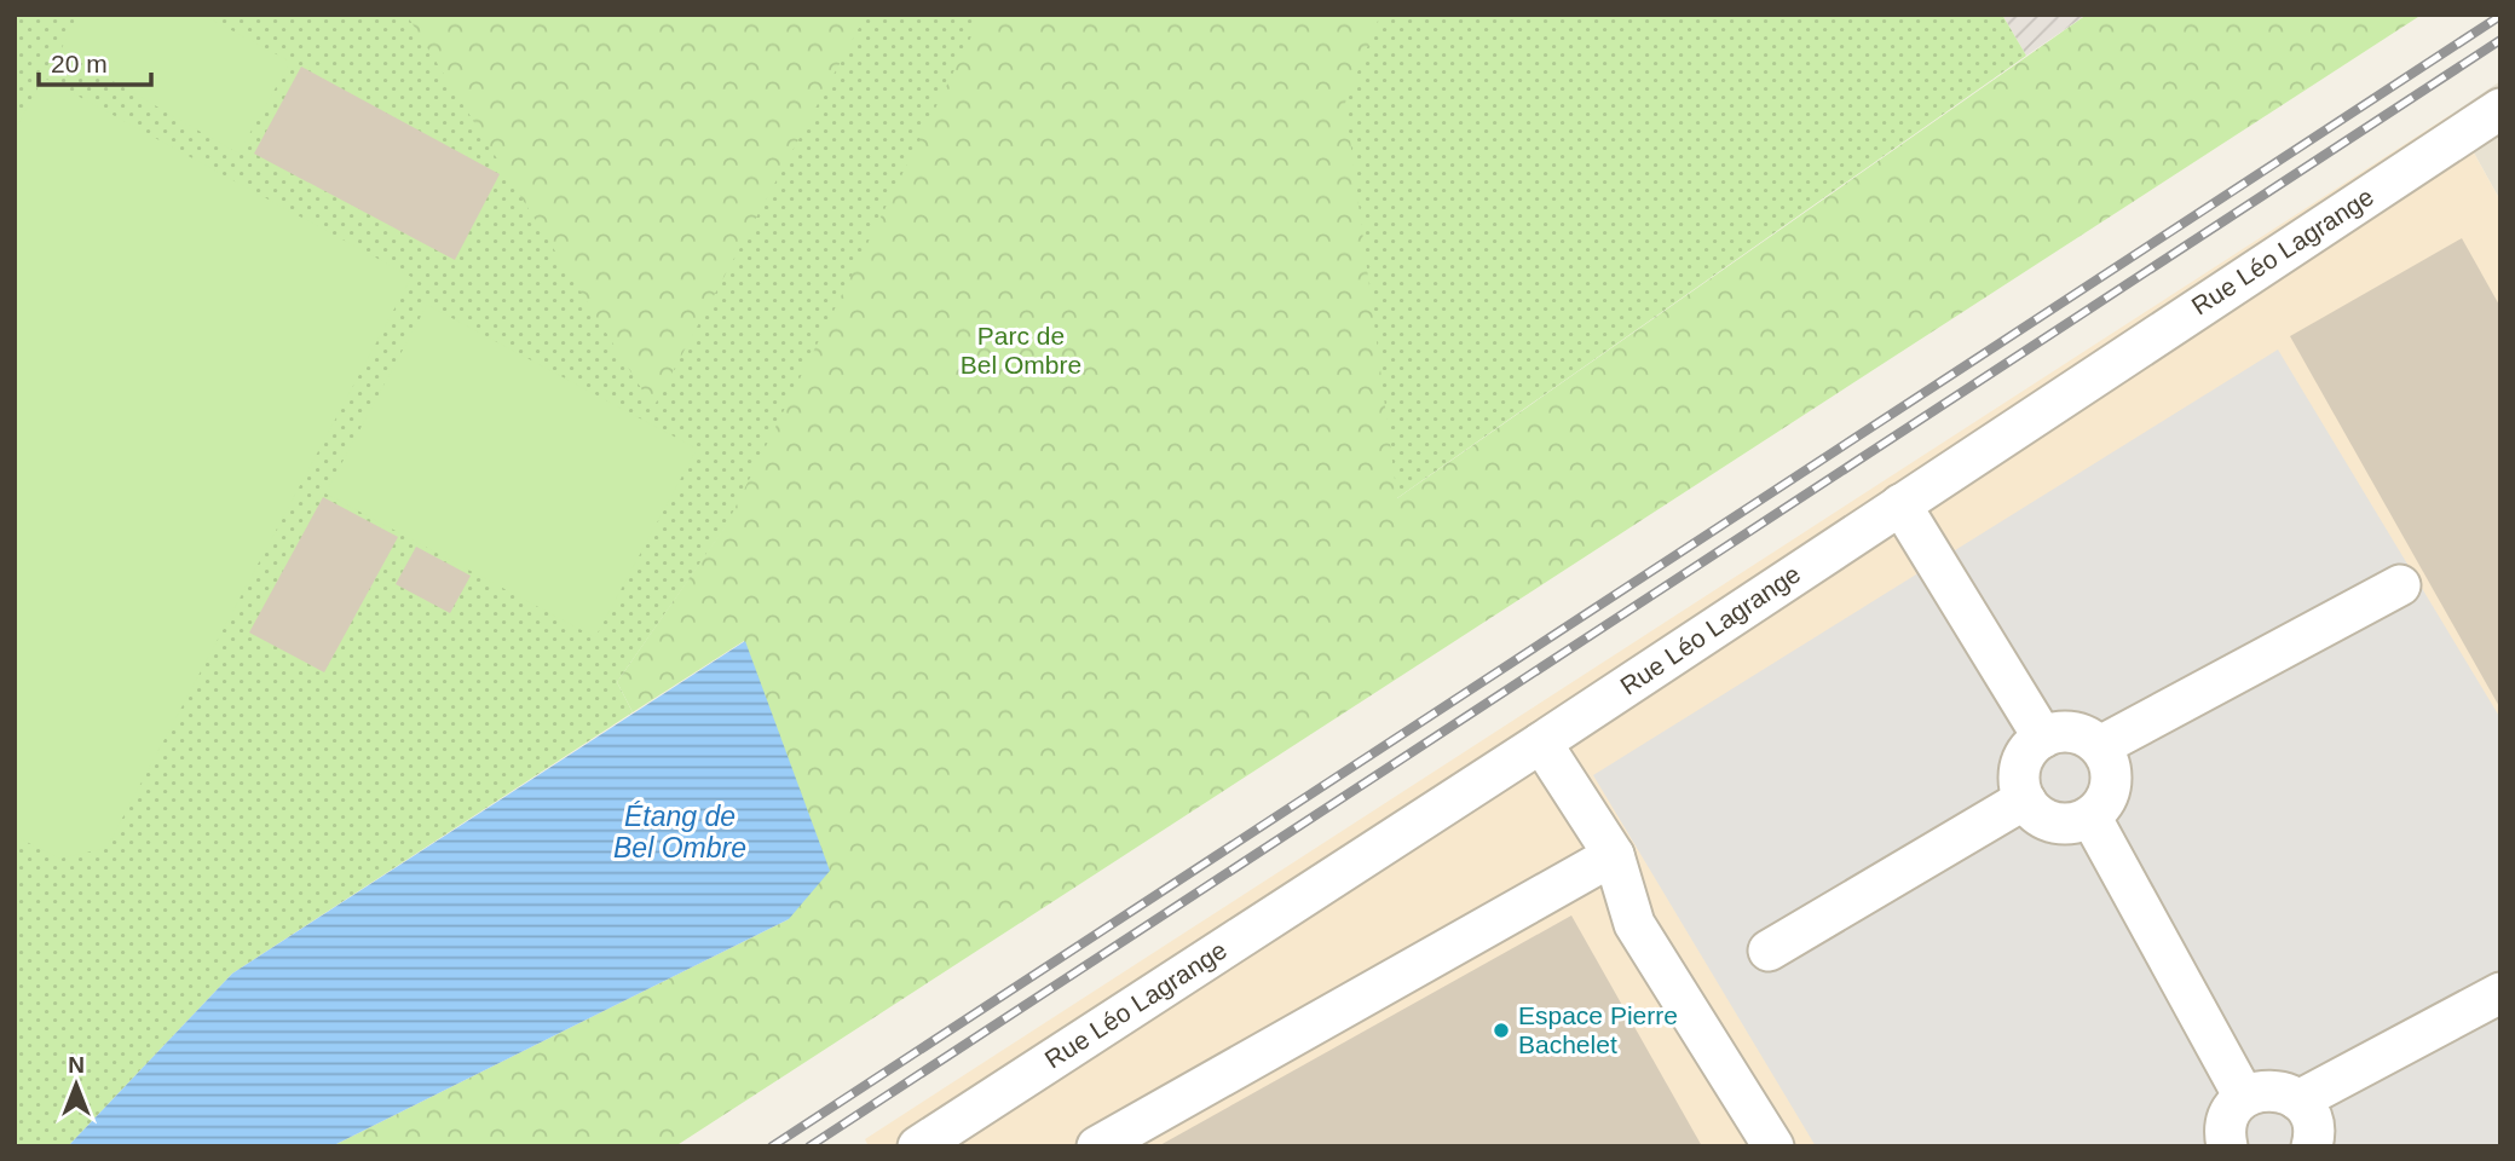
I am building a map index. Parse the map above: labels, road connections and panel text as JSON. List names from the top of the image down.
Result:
{
  "streets": {
    "street": ["Rue Léo Lagrange"]
  },
  "water": ["Étang de Bel Ombre"],
  "parks": ["Parc de Bel Ombre"],
  "places": ["Espace Pierre Bachelet"],
  "scale_bar": "20 m",
  "north": "top"
}
